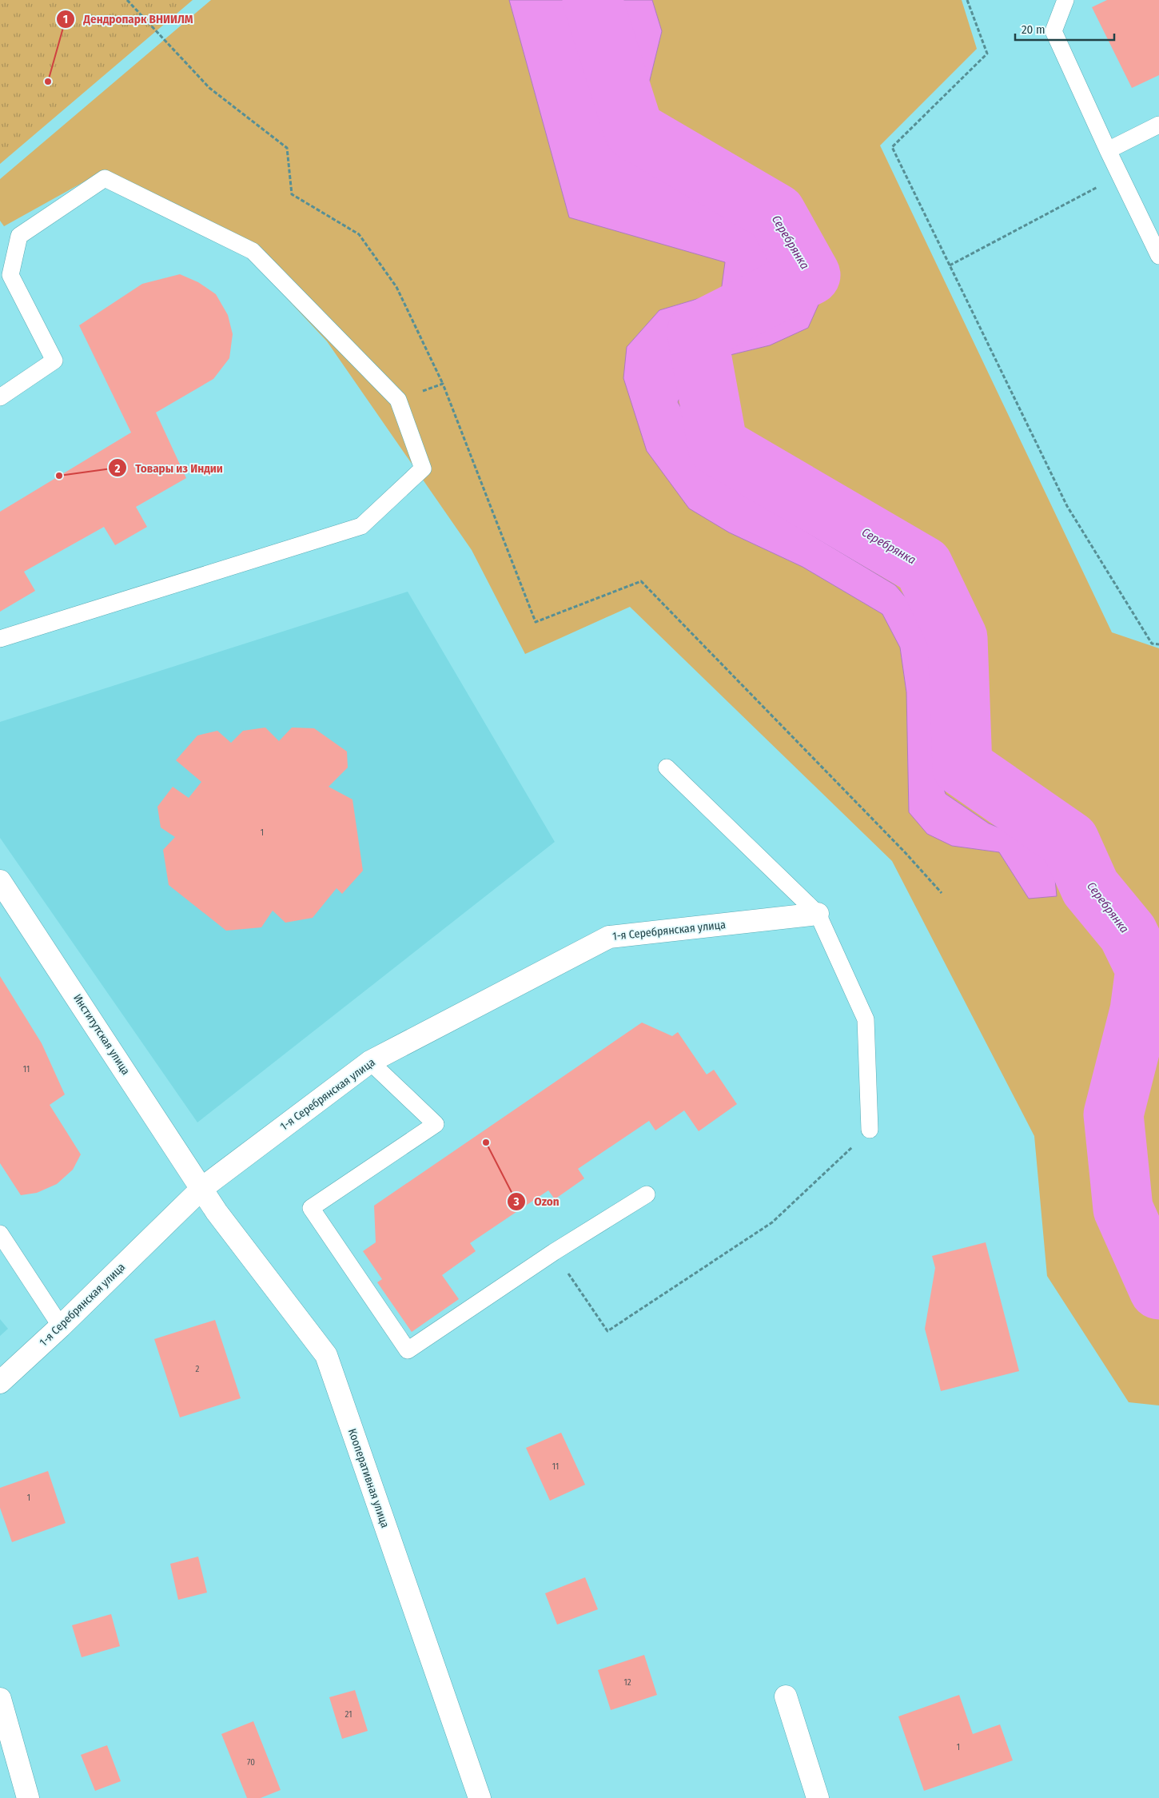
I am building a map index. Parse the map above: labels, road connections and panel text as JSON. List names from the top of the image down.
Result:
{
  "streets": {
    "street": ["1-я Серебрянская улица", "Институтская улица", "Кооперативная улица"]
  },
  "crossings": [
    ["1-я Серебрянская улица", "Институтская улица"],
    ["1-я Серебрянская улица", "Кооперативная улица"],
    ["Институтская улица", "Кооперативная улица"]
  ],
  "water": ["Серебрянка"],
  "places": ["Дендропарк ВНИИЛМ", "Товары из Индии", "Ozon"],
  "house_numbers": [
    "1",
    "11",
    "2",
    "11",
    "1",
    "12",
    "21",
    "1",
    "70"
  ],
  "scale_bar": "20 m"
}
